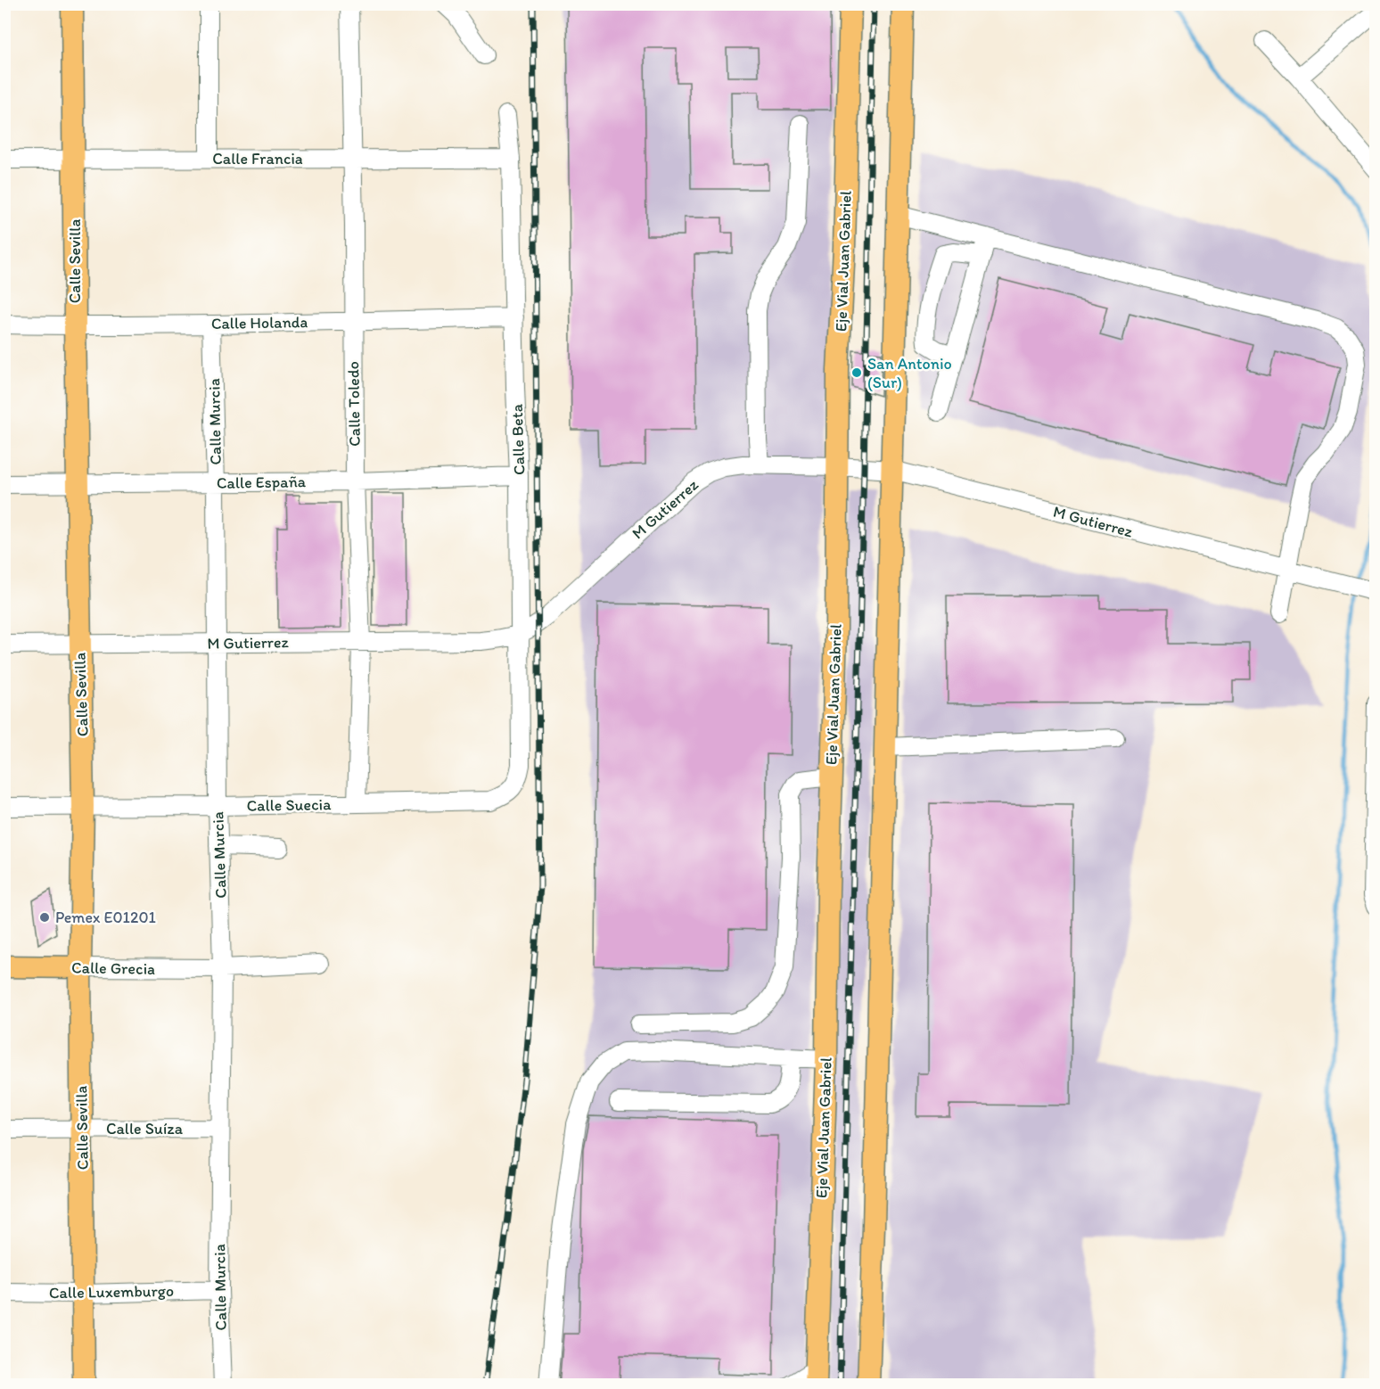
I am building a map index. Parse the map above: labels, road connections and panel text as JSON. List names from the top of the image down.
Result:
{
  "streets": {
    "main road": ["Calle Sevilla", "Eje Vial Juan Gabriel", "Calle Grecia"],
    "street": [
      "Calle Francia",
      "Calle Holanda",
      "Calle Toledo",
      "Calle Murcia",
      "Calle Beta",
      "Calle España",
      "M Gutierrez",
      "Calle Suecia",
      "Calle Suíza",
      "Calle Luxemburgo"
    ]
  },
  "crossings": [
    ["Calle Francia", "Calle Sevilla"],
    ["Calle Francia", "Calle Toledo"],
    ["Calle Francia", "Calle Beta"],
    ["Calle Sevilla", "Calle Holanda"],
    ["Calle Sevilla", "Calle España"],
    ["Calle Sevilla", "M Gutierrez"],
    ["Calle Sevilla", "Calle Suecia"],
    ["Calle Sevilla", "Calle Grecia"],
    ["Calle Sevilla", "Calle Suíza"],
    ["Calle Sevilla", "Calle Luxemburgo"],
    ["Eje Vial Juan Gabriel", "M Gutierrez"],
    ["Calle Holanda", "Calle Toledo"],
    ["Calle Holanda", "Calle Murcia"],
    ["Calle Holanda", "Calle Beta"],
    ["Calle Toledo", "Calle España"],
    ["Calle Toledo", "M Gutierrez"],
    ["Calle Toledo", "Calle Suecia"],
    ["Calle Murcia", "Calle España"],
    ["Calle Murcia", "M Gutierrez"],
    ["Calle Murcia", "Calle Suecia"],
    ["Calle Murcia", "Calle Grecia"],
    ["Calle Murcia", "Calle Suíza"],
    ["Calle Murcia", "Calle Luxemburgo"],
    ["Calle Beta", "Calle España"],
    ["Calle Beta", "M Gutierrez"],
    ["Calle Beta", "Calle Suecia"]
  ],
  "places": ["San Antonio (Sur)", "Pemex E01201"]
}
